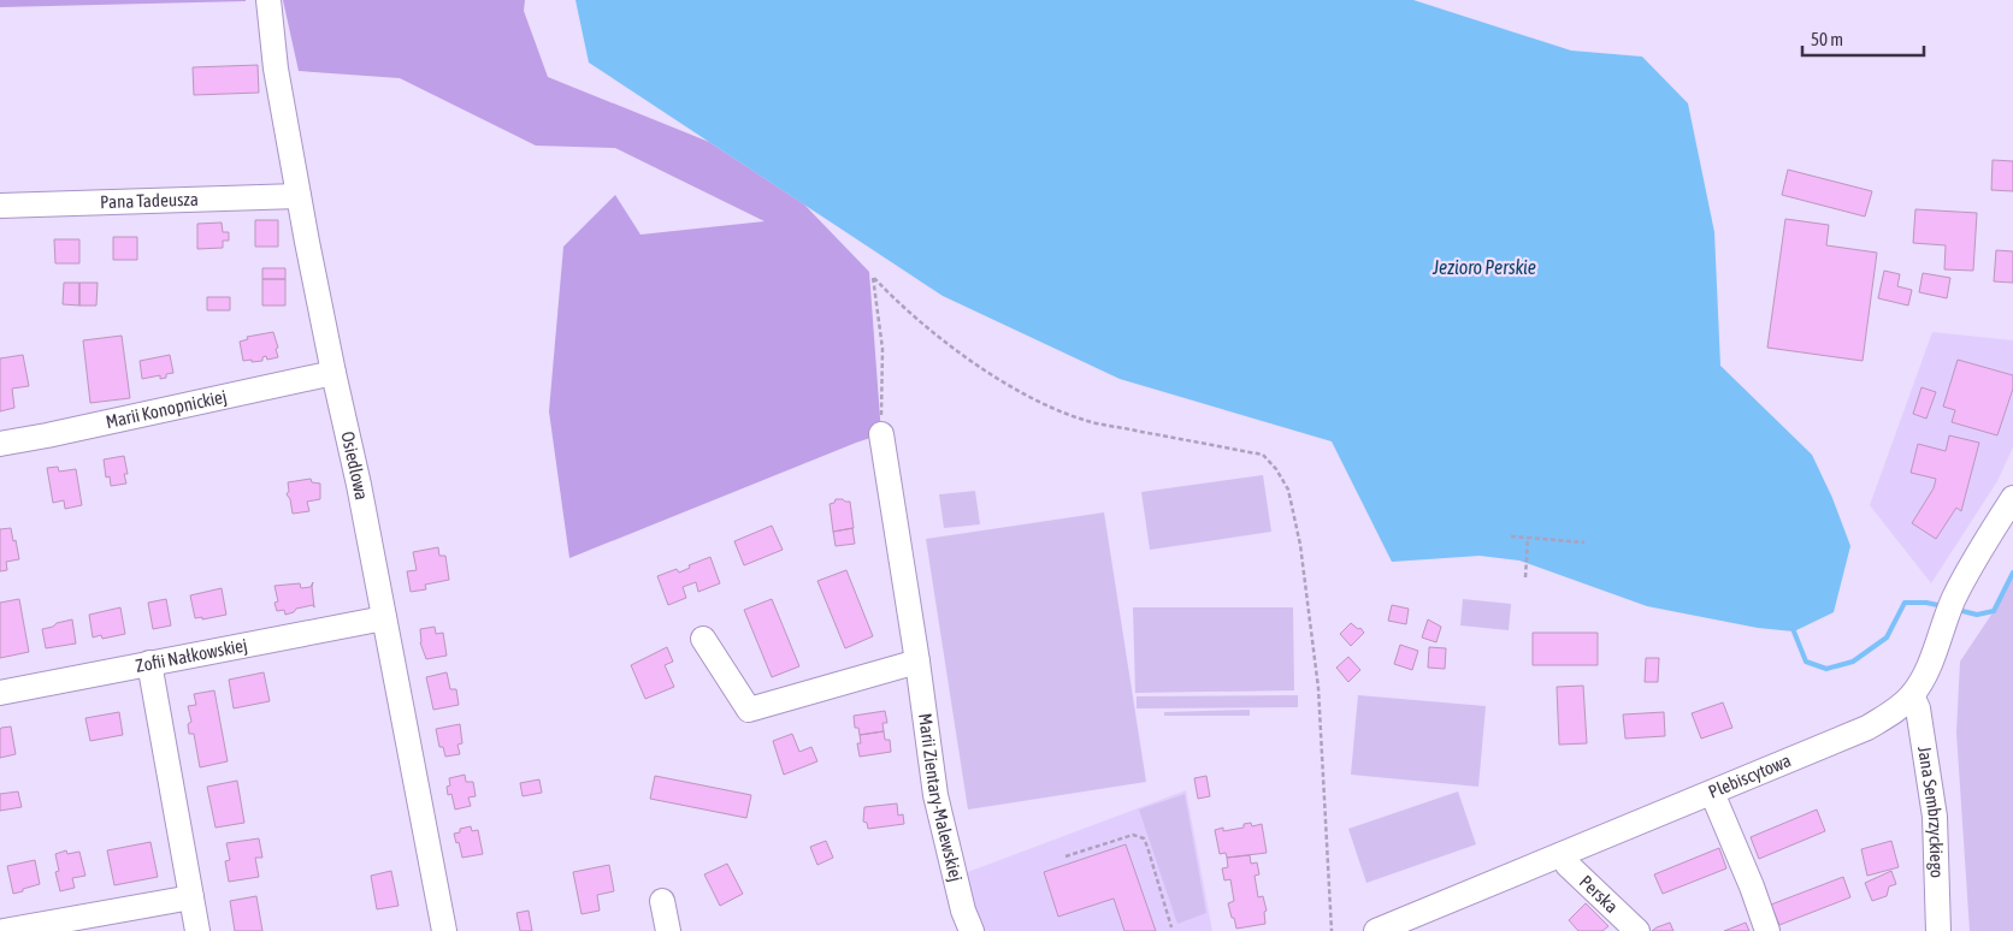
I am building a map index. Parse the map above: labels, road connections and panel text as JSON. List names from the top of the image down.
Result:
{
  "streets": {
    "street": [
      "Pana Tadeusza",
      "Marii Konopnickiej",
      "Osiedlowa",
      "Zofii Nałkowskiej",
      "Plebiscytowa",
      "Marii Zientary-Malewskiej",
      "Jana Sembrzyckiego",
      "Perska"
    ]
  },
  "crossings": [
    ["Pana Tadeusza", "Osiedlowa"],
    ["Marii Konopnickiej", "Osiedlowa"],
    ["Osiedlowa", "Zofii Nałkowskiej"],
    ["Plebiscytowa", "Jana Sembrzyckiego"],
    ["Plebiscytowa", "Perska"]
  ],
  "water": ["Jezioro Perskie"],
  "scale_bar": "50 m"
}
